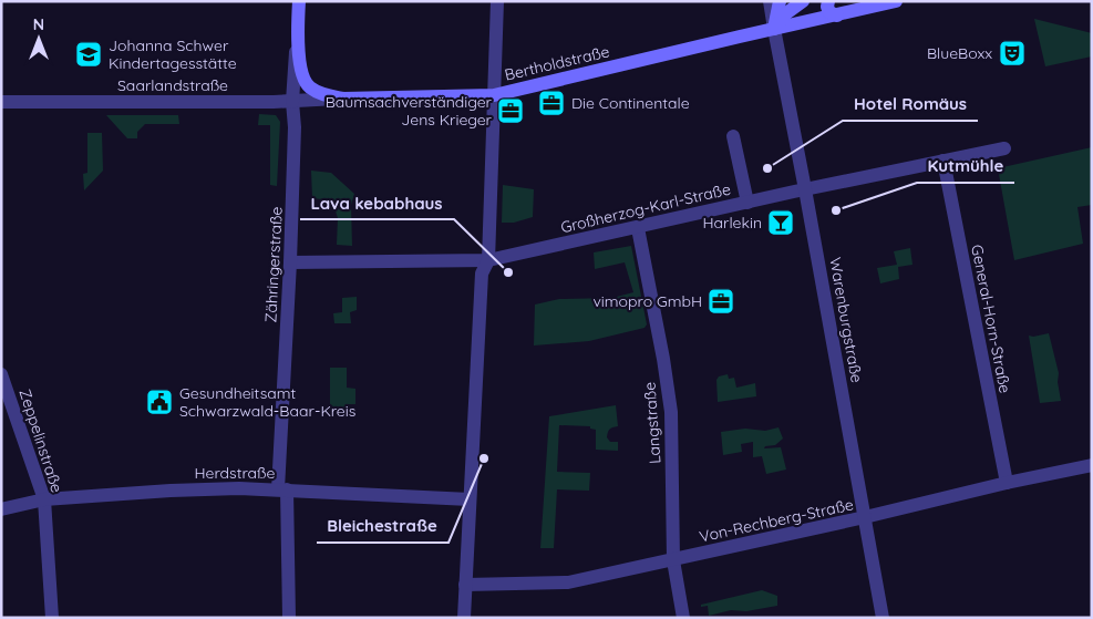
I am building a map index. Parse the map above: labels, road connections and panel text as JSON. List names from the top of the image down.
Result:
{
  "streets": {
    "main road": ["Bertholdstraße", "Zähringerstraße", "Warenburgstraße"],
    "street": [
      "Saarlandstraße",
      "Großherzog-Karl-Straße",
      "General-Horn-Straße",
      "Langstraße",
      "Zeppelinstraße",
      "Herdstraße",
      "Von-Rechberg-Straße"
    ]
  },
  "crossings": [
    ["Bertholdstraße", "Saarlandstraße"],
    ["Bertholdstraße", "Zähringerstraße"],
    ["Bertholdstraße", "Warenburgstraße"],
    ["Saarlandstraße", "Zähringerstraße"],
    ["Großherzog-Karl-Straße", "Zähringerstraße"],
    ["Großherzog-Karl-Straße", "General-Horn-Straße"],
    ["Großherzog-Karl-Straße", "Warenburgstraße"],
    ["Großherzog-Karl-Straße", "Langstraße"],
    ["Zähringerstraße", "Herdstraße"],
    ["General-Horn-Straße", "Von-Rechberg-Straße"],
    ["Warenburgstraße", "Von-Rechberg-Straße"],
    ["Langstraße", "Von-Rechberg-Straße"],
    ["Zeppelinstraße", "Herdstraße"]
  ],
  "places": {
    "theatre": ["BlueBoxx"],
    "school or university": ["Johanna Schwer Kindertagesstätte"],
    "office": ["Die Continentale", "Baumsachverständiger Jens Krieger", "vimopro GmbH"],
    "other": [
      "Hotel Romäus",
      "Kutmühle",
      "Lava kebabhaus",
      "Bleichestraße"
    ],
    "bar": ["Harlekin"],
    "public building": ["Gesundheitsamt Schwarzwald-Baar-Kreis"]
  },
  "north": "top"
}
